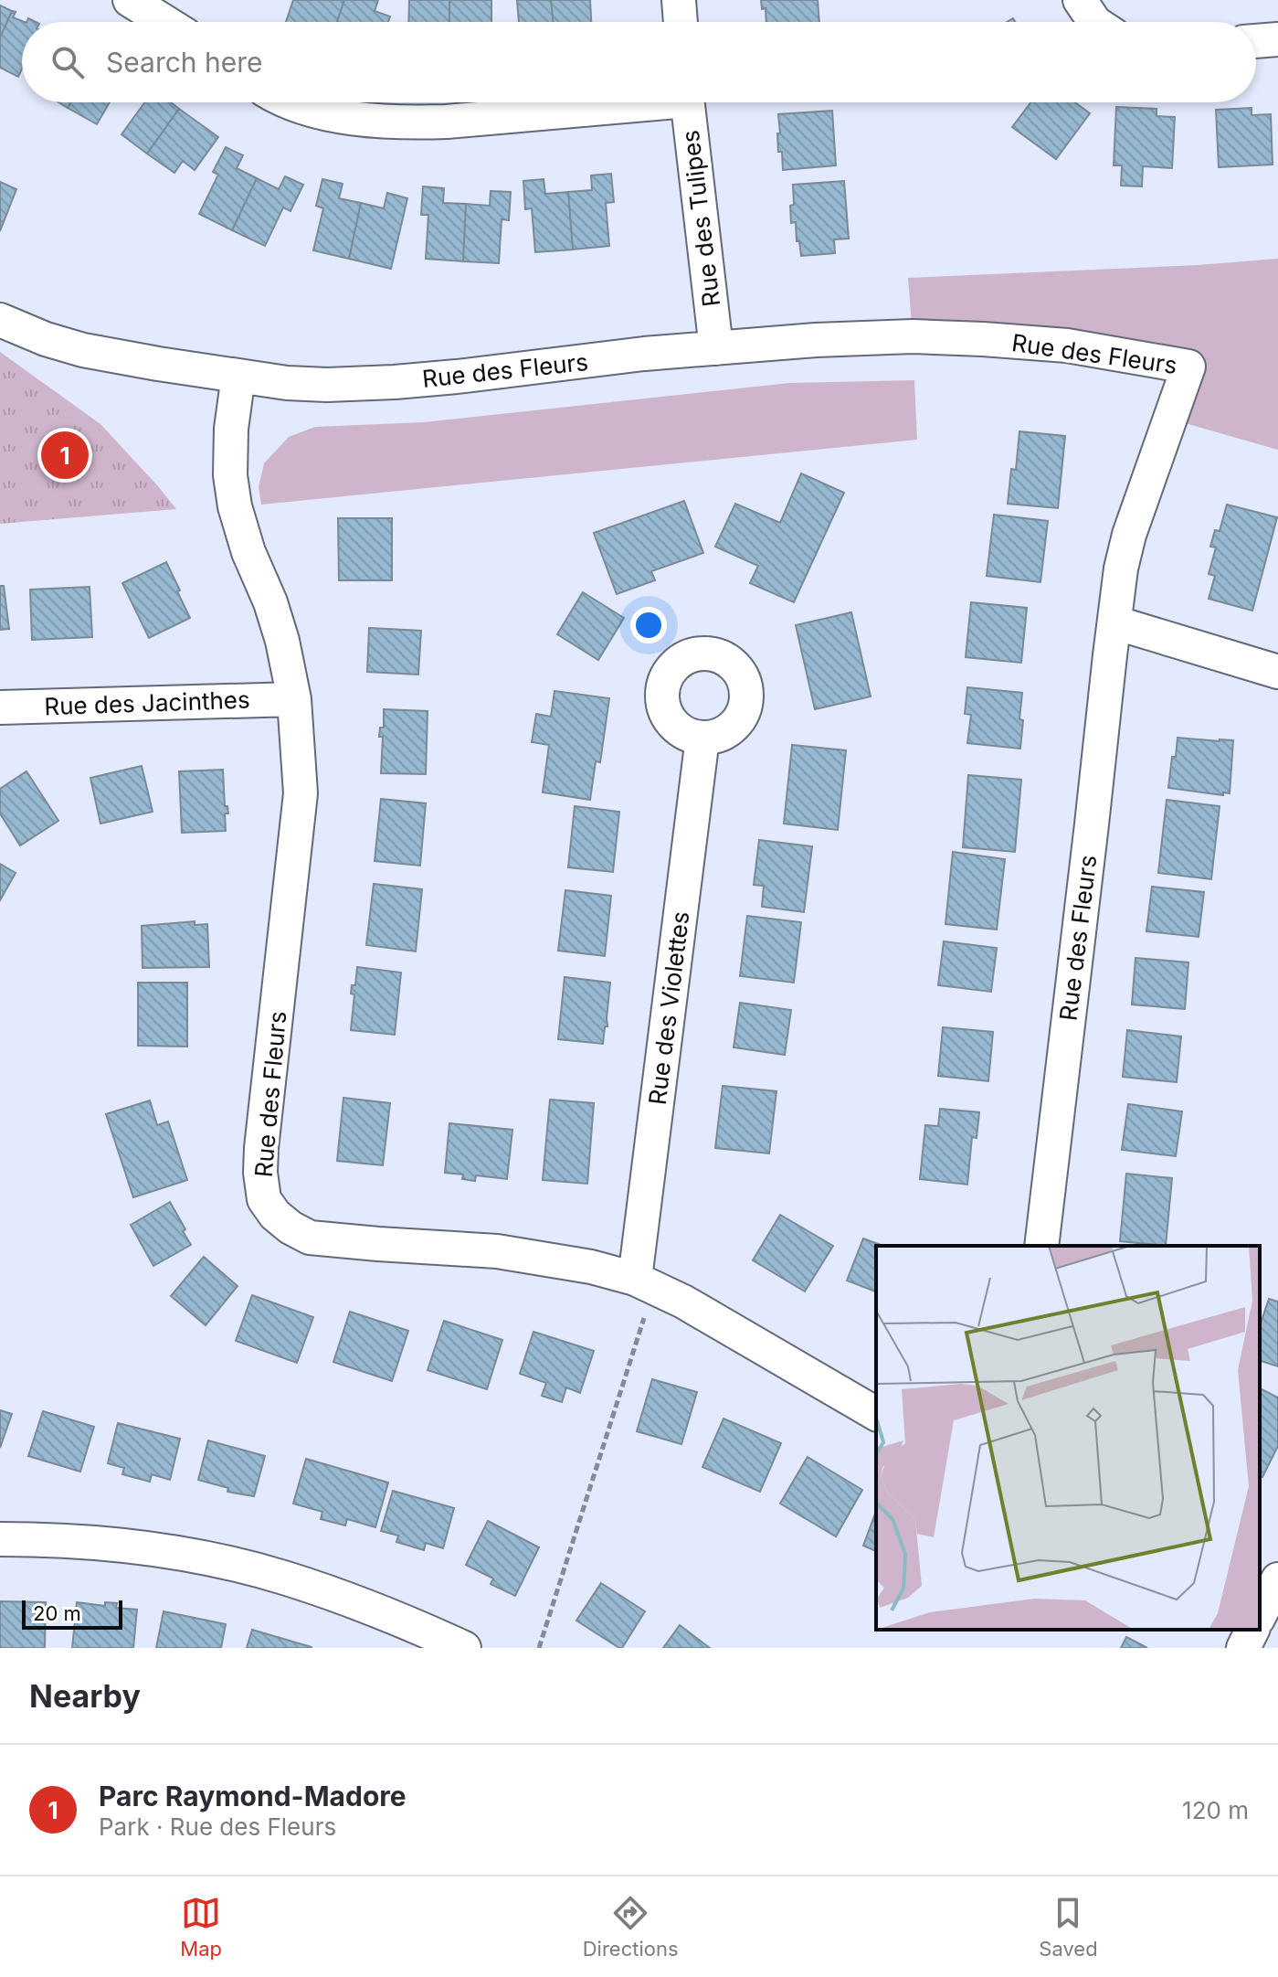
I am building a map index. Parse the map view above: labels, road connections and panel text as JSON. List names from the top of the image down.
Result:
{
  "streets": {
    "street": [
      "Rue des Tulipes",
      "Rue des Fleurs",
      "Rue des Jacinthes",
      "Rue des Violettes"
    ]
  },
  "crossings": [
    ["Rue des Tulipes", "Rue des Fleurs"],
    ["Rue des Fleurs", "Rue des Jacinthes"],
    ["Rue des Fleurs", "Rue des Violettes"]
  ],
  "scale_bar": "20 m",
  "page": {
    "search": "Search here",
    "pins": "1",
    "scale": "20 m",
    "heading": "Nearby",
    "list": [
      {
        "mark": "1",
        "name": "Parc Raymond-Madore",
        "note": "Park · Rue des Fleurs",
        "value": "120 m"
      }
    ],
    "nav": ["Map", "Directions", "Saved"]
  }
}
